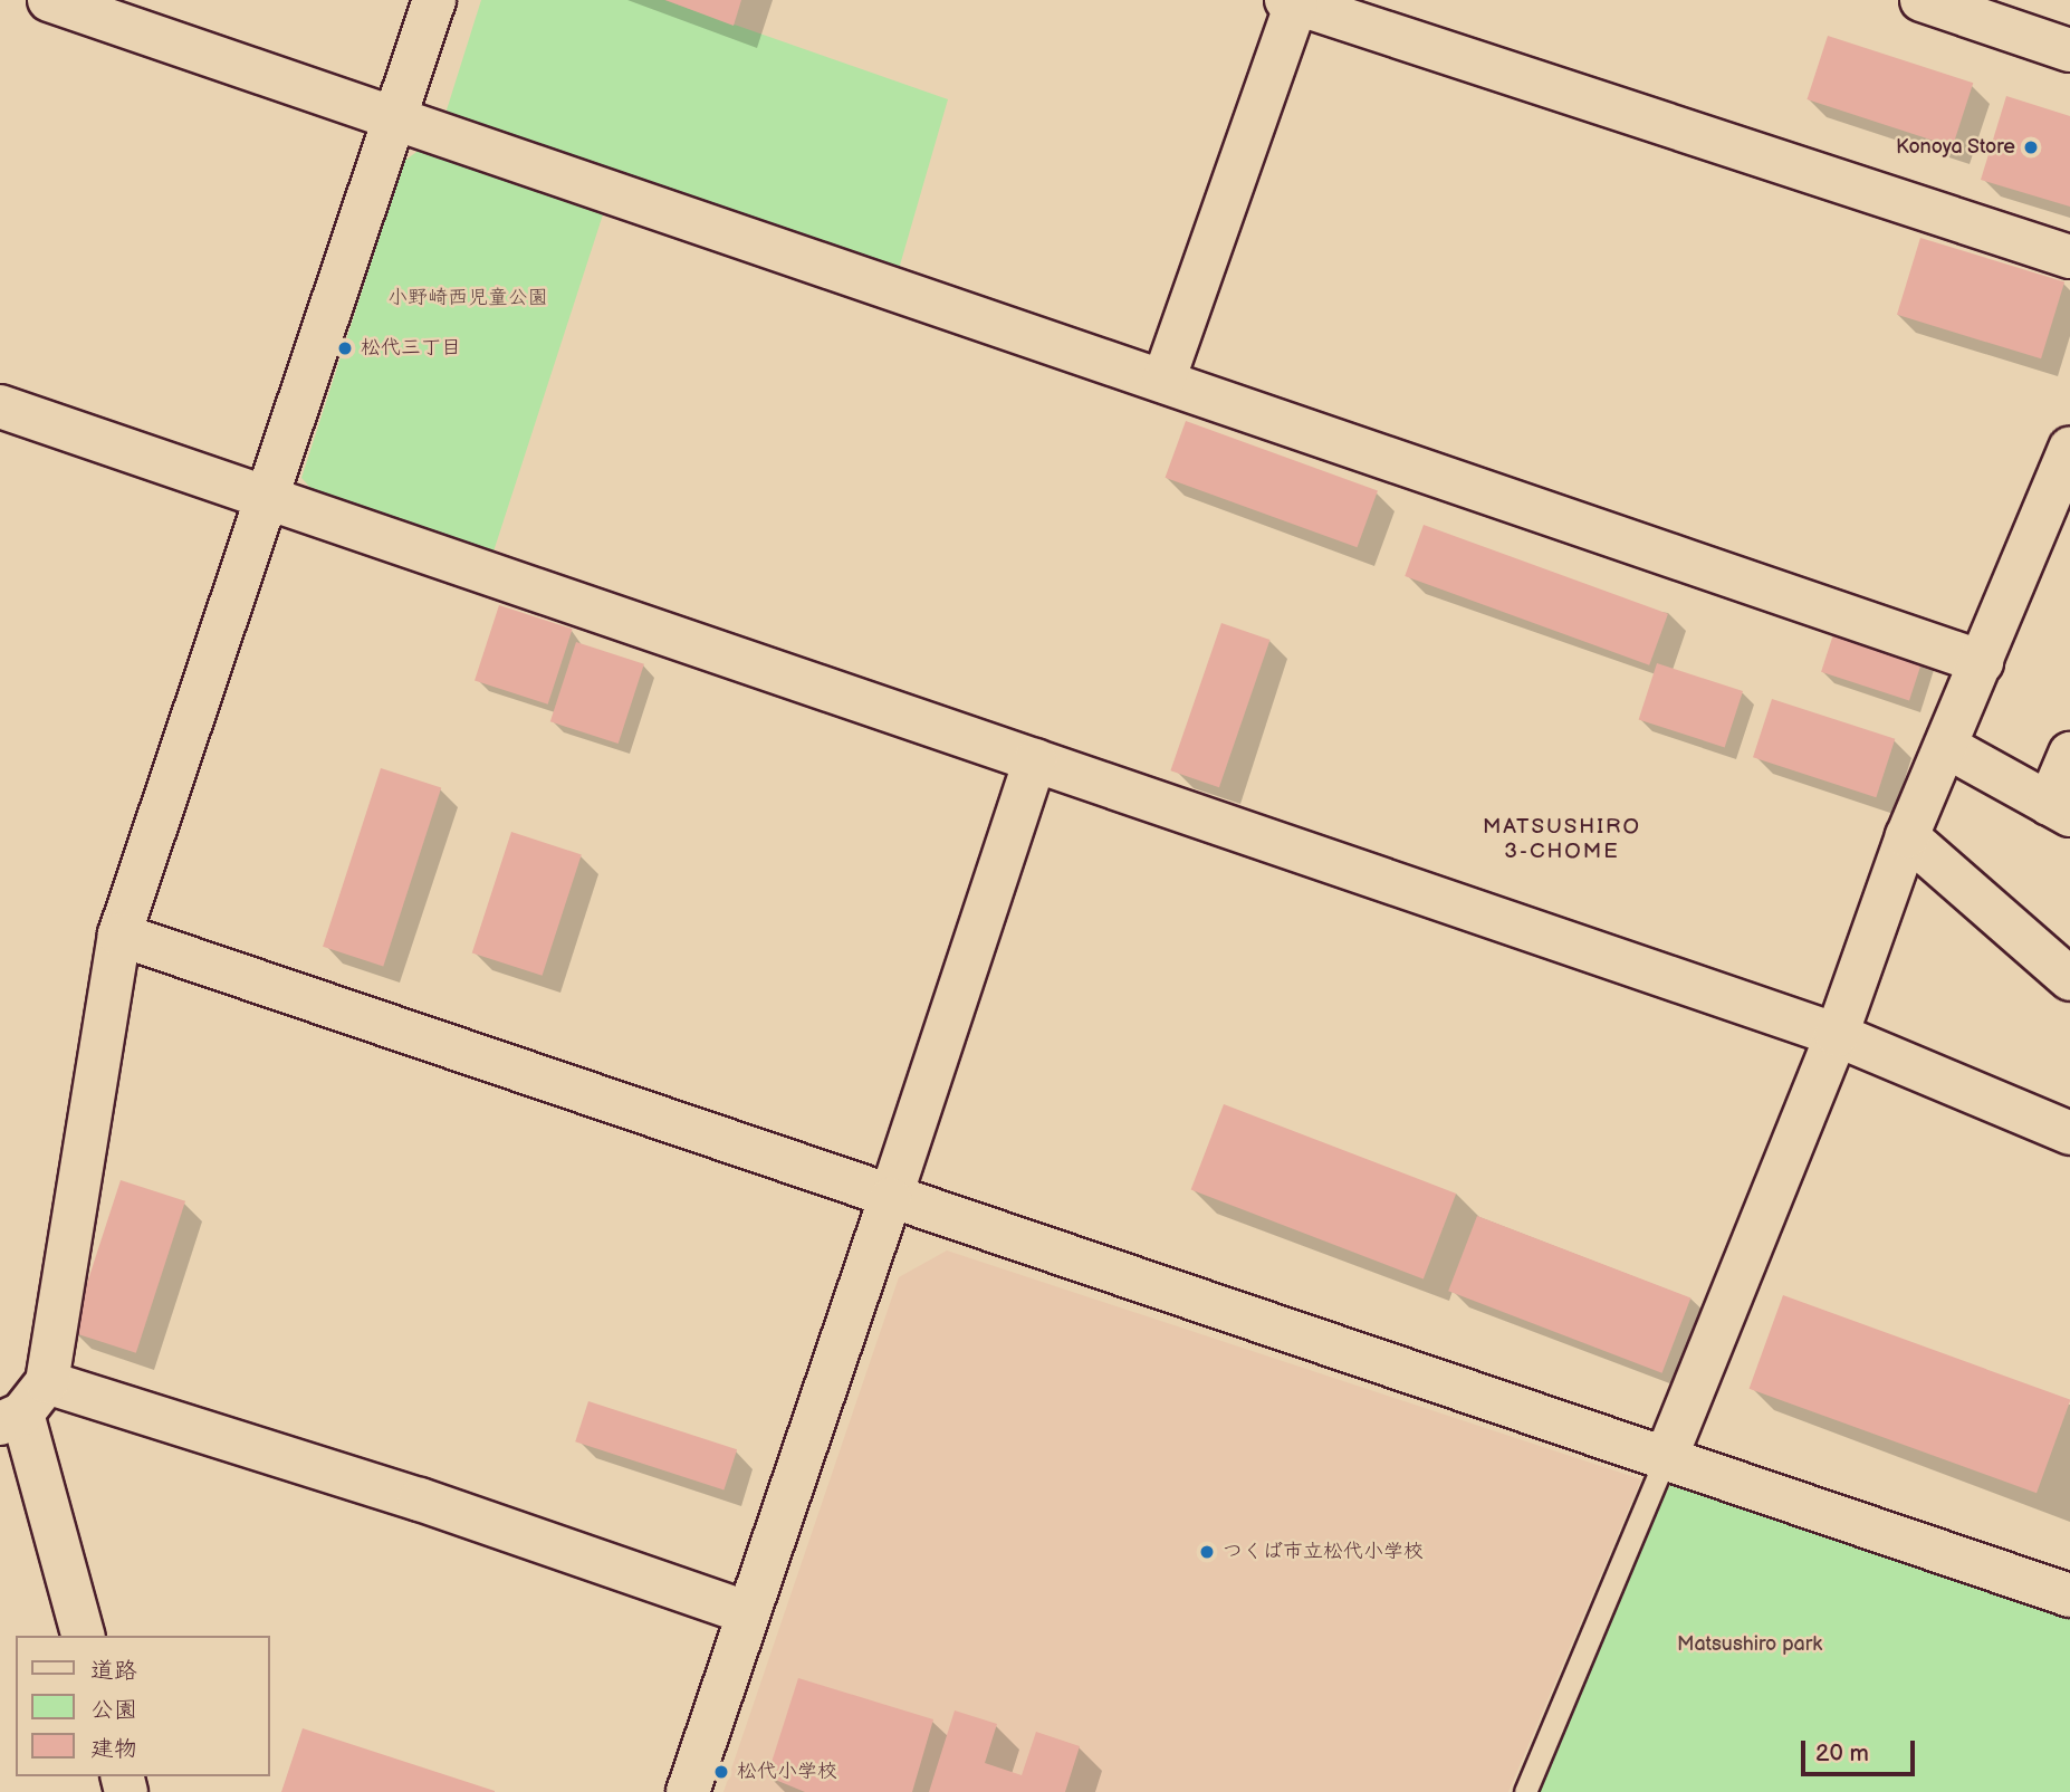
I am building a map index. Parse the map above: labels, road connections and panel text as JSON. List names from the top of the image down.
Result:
{
  "districts": ["MATSUSHIRO 3-CHOME"],
  "parks": ["小野崎西児童公園", "Matsushiro park"],
  "places": [
    "Konoya Store",
    "松代三丁目",
    "つくば市立松代小学校",
    "松代小学校"
  ],
  "legend": ["道路", "公園", "建物"],
  "scale_bar": "20 m"
}
